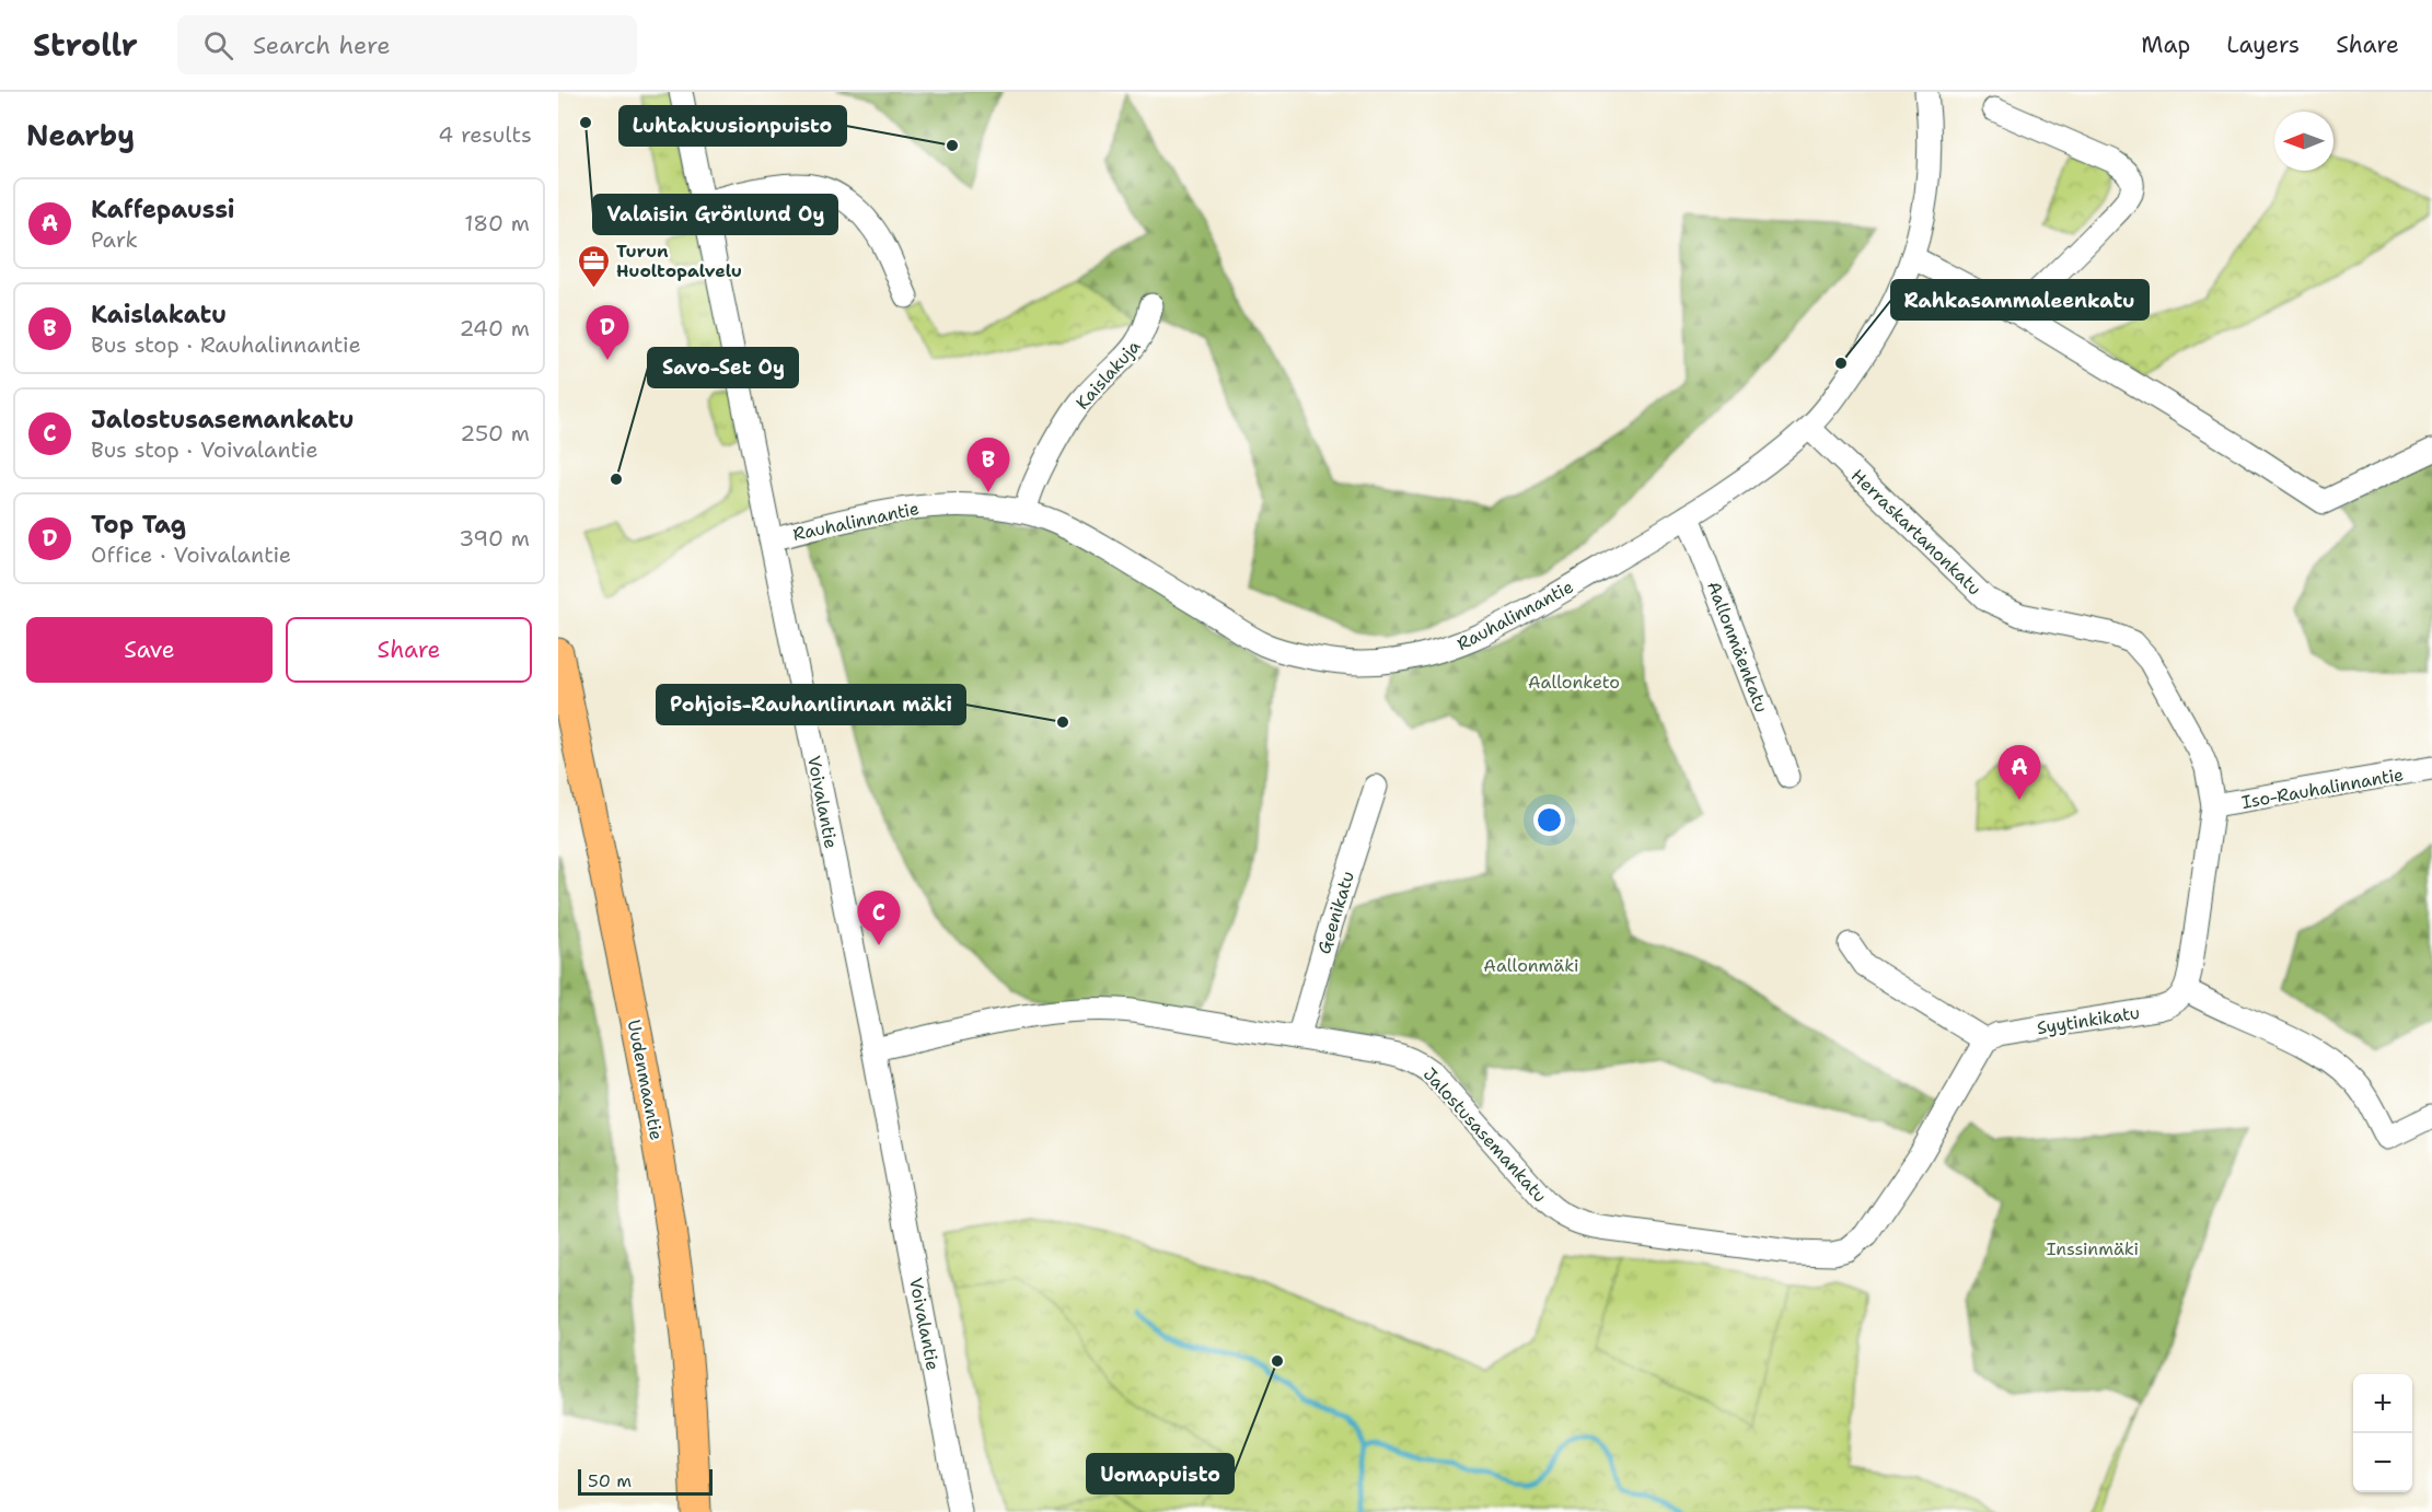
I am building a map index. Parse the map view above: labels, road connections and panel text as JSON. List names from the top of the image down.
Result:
{
  "streets": {
    "main road": ["Uudenmaantie"],
    "street": [
      "Kaislakuja",
      "Rauhalinnantie",
      "Herraskartanonkatu",
      "Aallonmäenkatu",
      "Iso-Rauhalinnantie",
      "Voivalantie",
      "Geenikatu",
      "Syytinkikatu",
      "Jalostusasemankatu"
    ]
  },
  "crossings": [
    ["Kaislakuja", "Rauhalinnantie"],
    ["Rauhalinnantie", "Herraskartanonkatu"],
    ["Rauhalinnantie", "Aallonmäenkatu"],
    ["Rauhalinnantie", "Voivalantie"],
    ["Herraskartanonkatu", "Iso-Rauhalinnantie"],
    ["Herraskartanonkatu", "Syytinkikatu"],
    ["Voivalantie", "Jalostusasemankatu"],
    ["Geenikatu", "Jalostusasemankatu"],
    ["Syytinkikatu", "Jalostusasemankatu"]
  ],
  "parks": ["Aallonketo", "Aallonmäki", "Inssinmäki"],
  "places": {
    "other": [
      "Valaisin Grönlund Oy",
      "Luhtakuusionpuisto",
      "Rahkasammaleenkatu",
      "Savo-Set Oy",
      "Pohjois-Rauhanlinnan mäki",
      "Uomapuisto"
    ],
    "office": ["Turun Huoltopalvelu"]
  },
  "scale_bar": "50 m",
  "north": "left",
  "page": {
    "header": "Strollr",
    "search": "Search here",
    "nav": ["Map", "Layers", "Share"],
    "heading": ["Nearby", "4 results"],
    "list": [
      {
        "mark": "A",
        "name": "Kaffepaussi",
        "note": "Park",
        "value": "180 m"
      },
      {
        "mark": "B",
        "name": "Kaislakatu",
        "note": "Bus stop · Rauhalinnantie",
        "value": "240 m"
      },
      {
        "mark": "C",
        "name": "Jalostusasemankatu",
        "note": "Bus stop · Voivalantie",
        "value": "250 m"
      },
      {
        "mark": "D",
        "name": "Top Tag",
        "note": "Office · Voivalantie",
        "value": "390 m"
      }
    ],
    "pins": [
      "D",
      "B",
      "A",
      "C"
    ],
    "buttons": ["Save", "Share"],
    "map_buttons": ["+", "−"],
    "scale": "50 m"
  }
}
